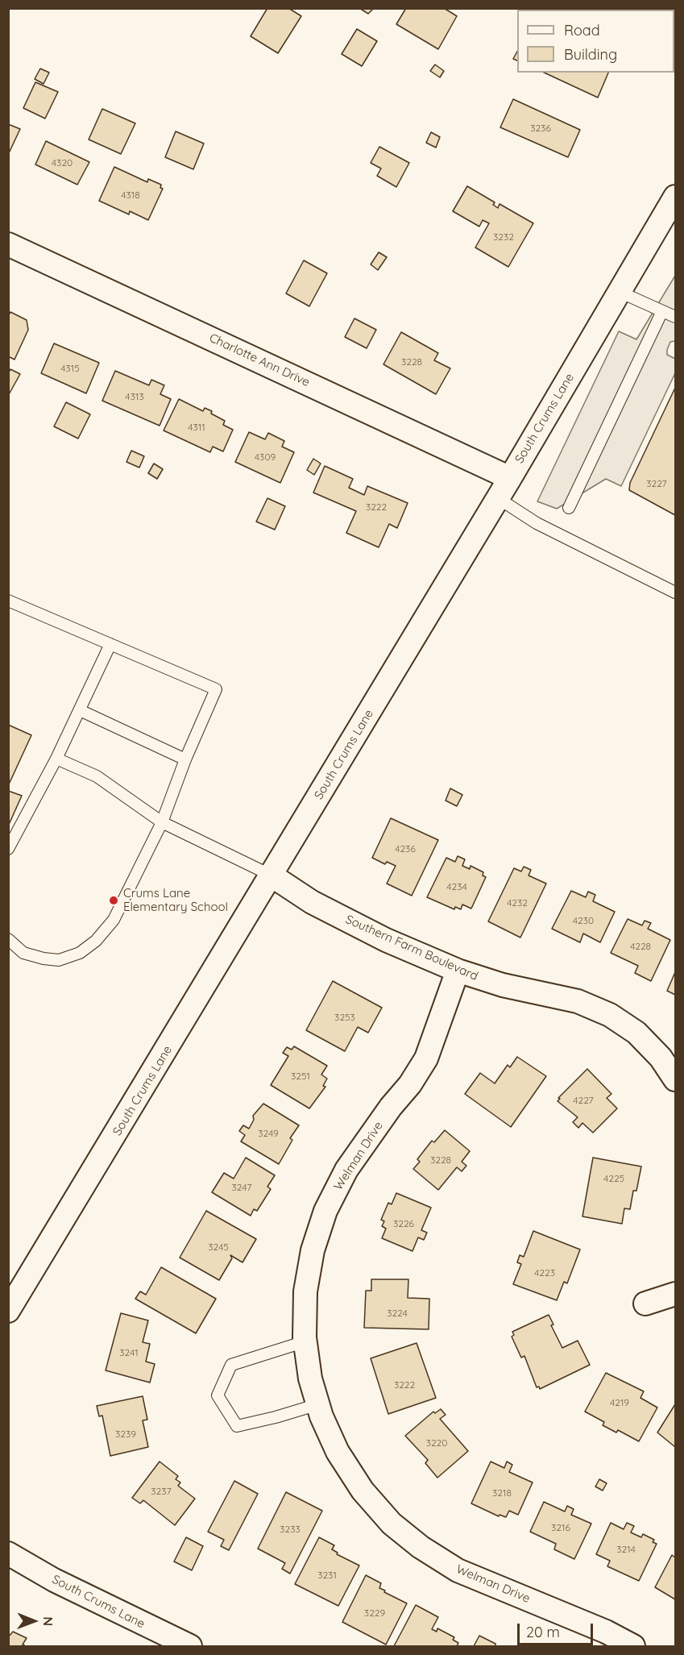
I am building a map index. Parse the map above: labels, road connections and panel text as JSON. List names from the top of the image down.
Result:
{
  "streets": {
    "street": [
      "Charlotte Ann Drive",
      "South Crums Lane",
      "Southern Farm Boulevard",
      "Welman Drive"
    ]
  },
  "crossings": [
    ["Charlotte Ann Drive", "South Crums Lane"],
    ["South Crums Lane", "Southern Farm Boulevard"],
    ["Southern Farm Boulevard", "Welman Drive"]
  ],
  "places": ["Crums Lane Elementary School"],
  "house_numbers": [
    "3236",
    "4320",
    "4318",
    "3232",
    "3228",
    "4315",
    "4313",
    "4311",
    "4309",
    "3227",
    "3222",
    "4236",
    "4234",
    "4232",
    "4230",
    "4228",
    "3253",
    "3251",
    "4227",
    "3249",
    "3228",
    "4225",
    "3247",
    "3226",
    "3245",
    "4223",
    "3224",
    "3241",
    "3222",
    "4219",
    "3239",
    "3220",
    "3237",
    "3218",
    "3216",
    "3233",
    "3214",
    "3231",
    "3229"
  ],
  "legend": ["Road", "Building"],
  "scale_bar": "20 m",
  "north": "right"
}
